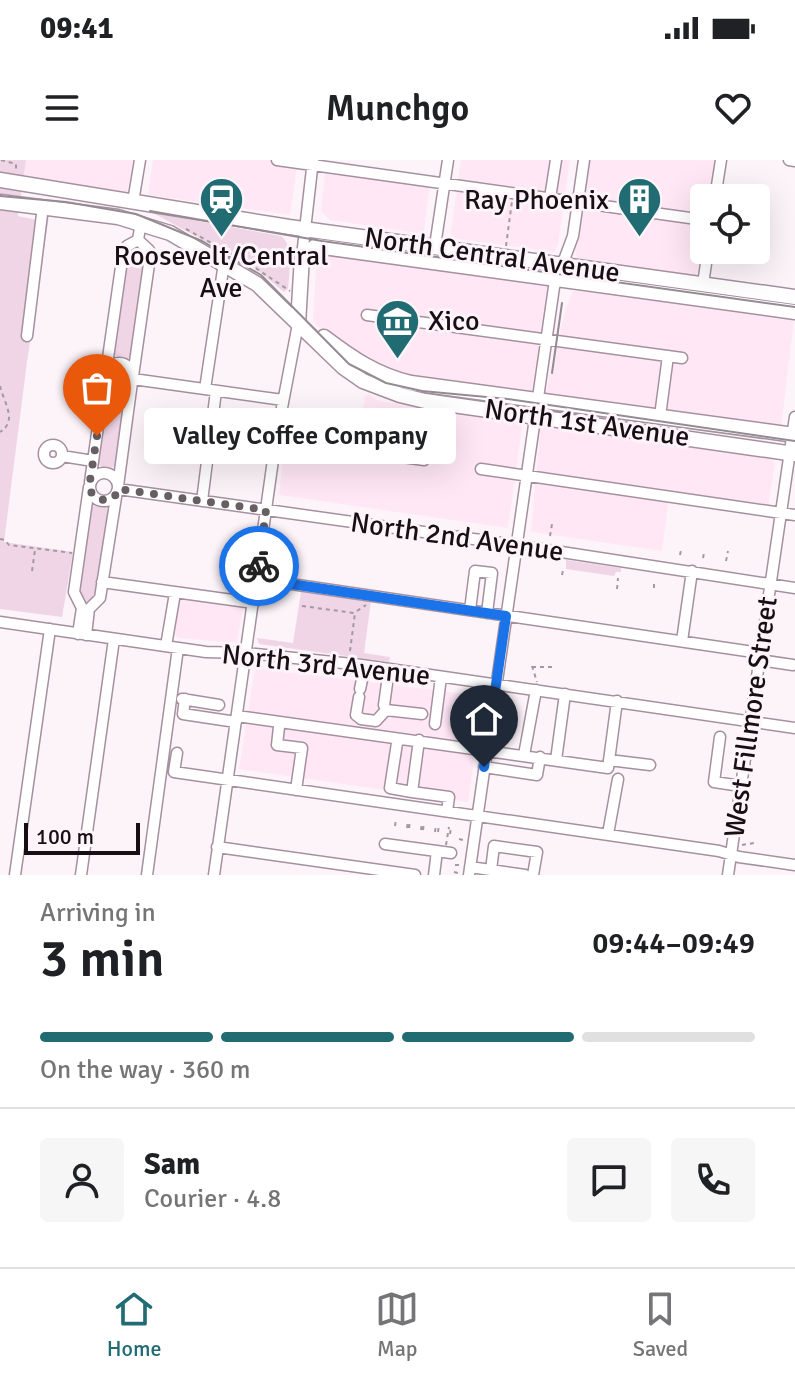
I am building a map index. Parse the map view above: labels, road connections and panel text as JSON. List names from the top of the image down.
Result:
{
  "streets": {
    "main road": ["North Central Avenue", "North 1st Avenue"],
    "street": ["North 2nd Avenue", "North 3rd Avenue", "West Fillmore Street"]
  },
  "crossings": [
    ["North 1st Avenue", "West Fillmore Street"],
    ["North 2nd Avenue", "West Fillmore Street"],
    ["North 3rd Avenue", "West Fillmore Street"]
  ],
  "places": {
    "station": ["Roosevelt/Central Ave"],
    "building": ["Ray Phoenix"],
    "museum": ["Xico"],
    "other": ["Valley Coffee Company"]
  },
  "scale_bar": "100 m",
  "page": {
    "status": "09:41",
    "header": "Munchgo",
    "bubble": "Valley Coffee Company",
    "scale": "100 m",
    "heading": ["3 min", "Arriving in", "09:44–09:49"],
    "panel": ["Sam", "Courier · 4.8"],
    "bar": "On the way · 360 m",
    "tabs": ["Home", "Map", "Saved"]
  }
}
